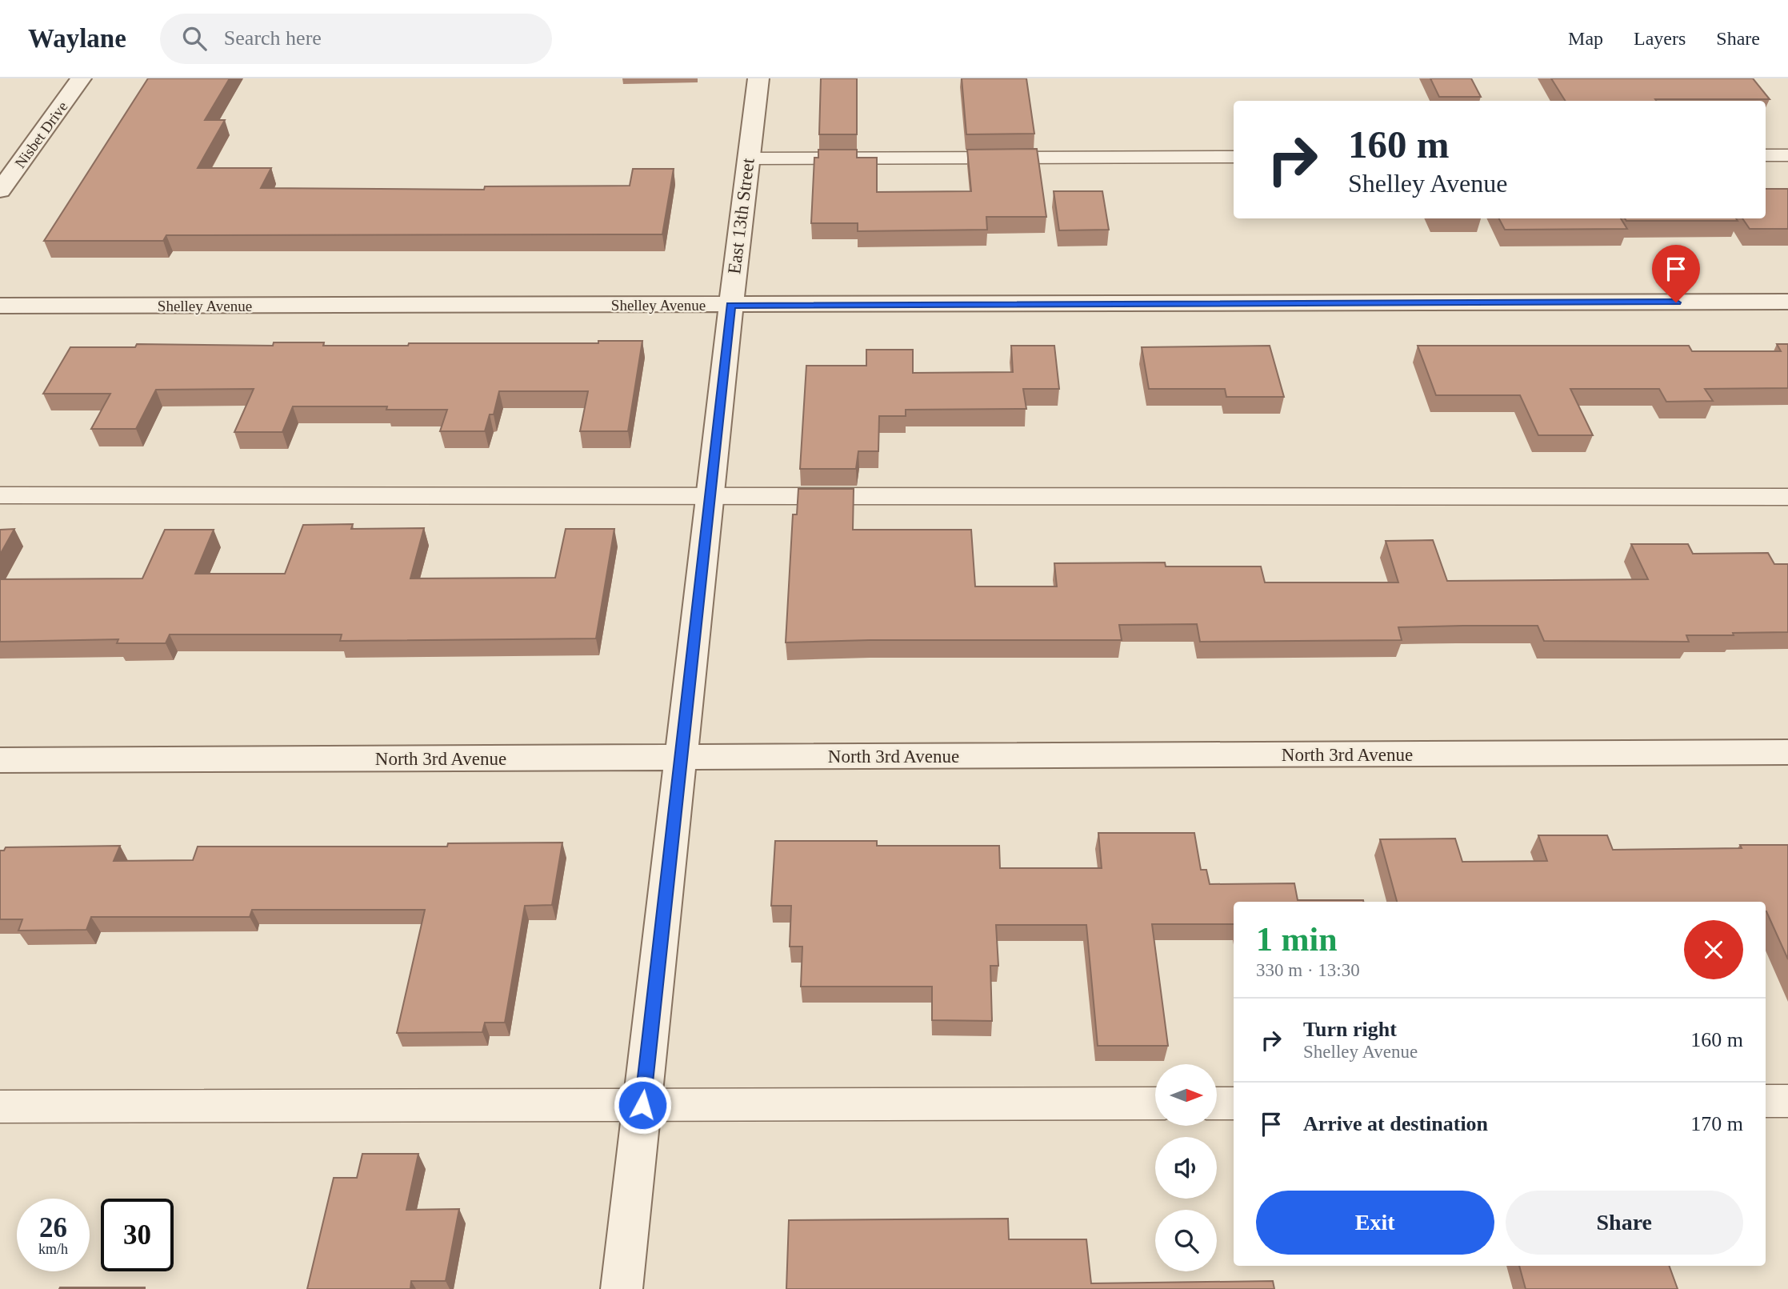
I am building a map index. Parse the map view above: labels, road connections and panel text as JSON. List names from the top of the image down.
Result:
{
  "streets": {
    "street": [
      "Nisbet Drive",
      "East 13th Street",
      "Shelley Avenue",
      "North 3rd Avenue"
    ]
  },
  "crossings": [
    ["East 13th Street", "Shelley Avenue"],
    ["East 13th Street", "North 3rd Avenue"]
  ],
  "north": "right",
  "page": {
    "header": "Waylane",
    "search": "Search here",
    "nav": ["Map", "Layers", "Share"],
    "turn": ["160 m", "Shelley Avenue"],
    "heading": ["1 min", "330 m · 13:30"],
    "list": [
      {
        "name": "Turn right",
        "note": "Shelley Avenue",
        "value": "160 m"
      },
      {
        "name": "Arrive at destination",
        "value": "170 m"
      }
    ],
    "buttons": ["Exit", "Share"],
    "speed": "26 km/h",
    "limit": "30"
  }
}
